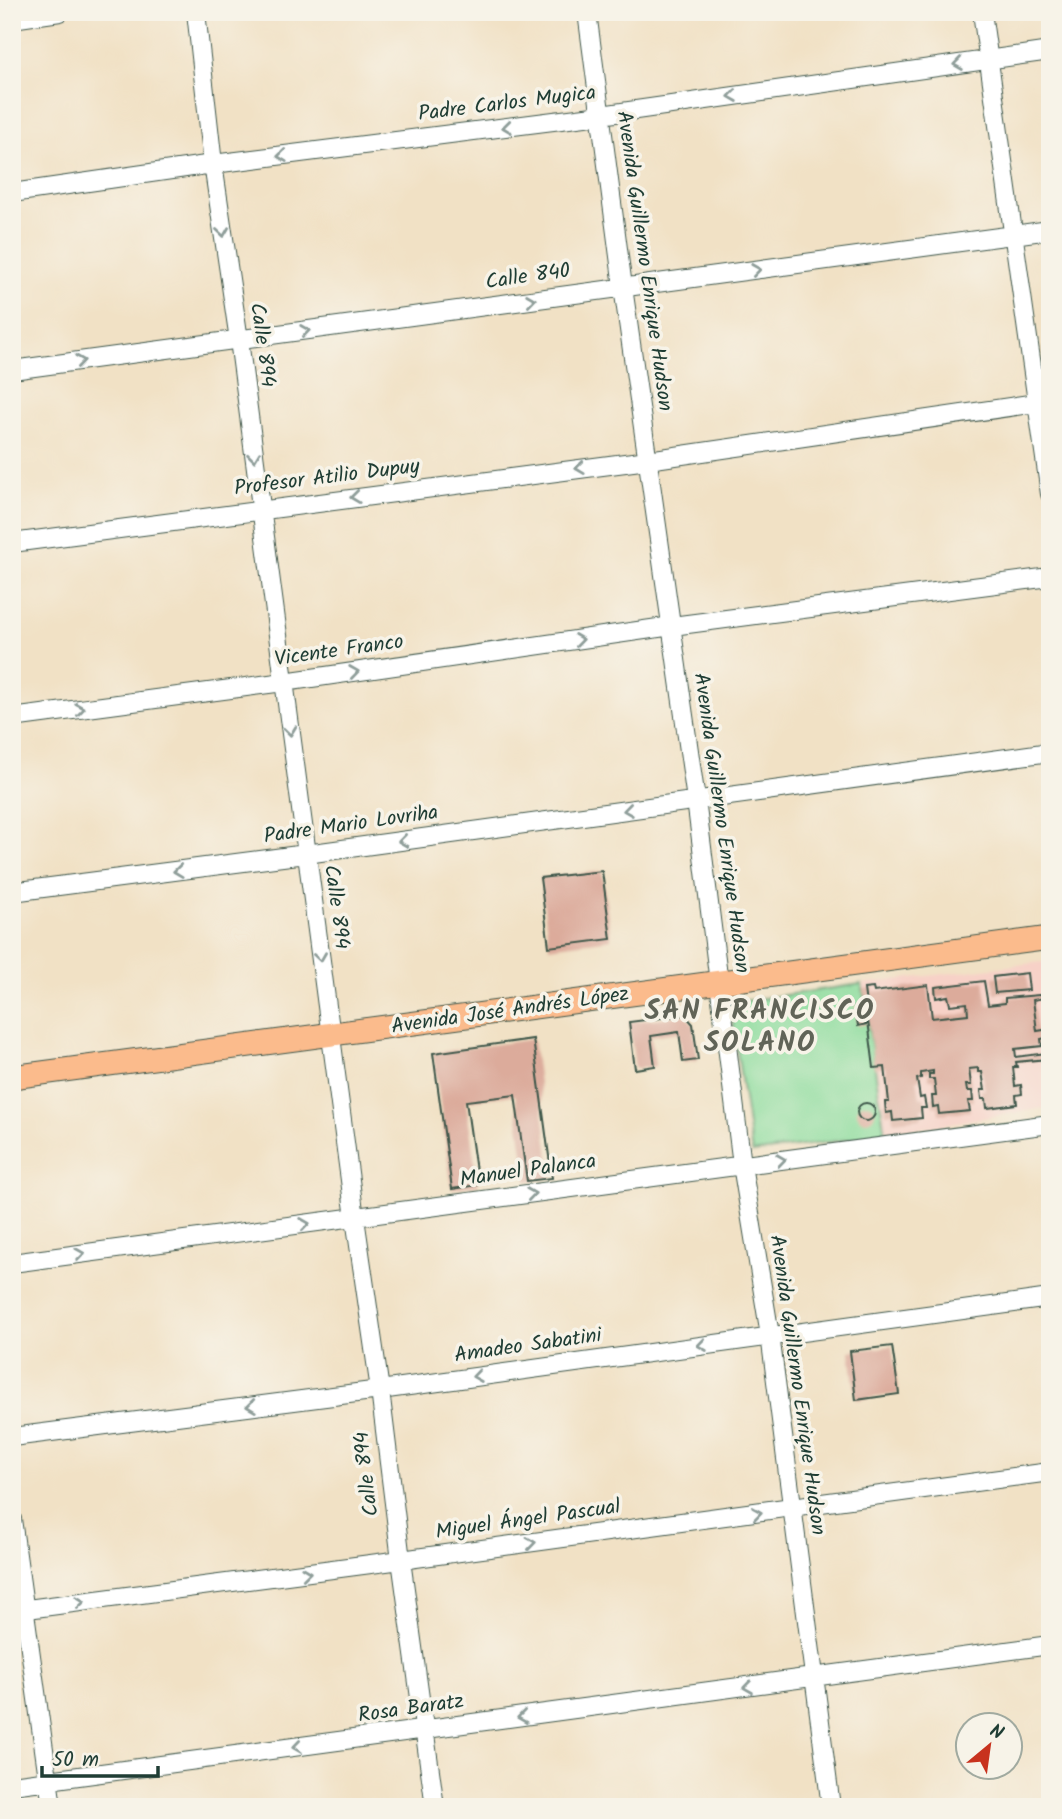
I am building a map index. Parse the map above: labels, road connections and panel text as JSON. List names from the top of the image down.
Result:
{
  "streets": {
    "main road": ["Avenida José Andrés López"],
    "street": [
      "Padre Carlos Mugica",
      "Avenida Guillermo Enrique Hudson",
      "Calle 840",
      "Calle 894",
      "Profesor Atilio Dupuy",
      "Vicente Franco",
      "Padre Mario Lovriha",
      "Manuel Palanca",
      "Amadeo Sabatini",
      "Miguel Ángel Pascual",
      "Rosa Baratz"
    ]
  },
  "crossings": [
    ["Padre Carlos Mugica", "Avenida Guillermo Enrique Hudson"],
    ["Padre Carlos Mugica", "Calle 894"],
    ["Avenida Guillermo Enrique Hudson", "Calle 840"],
    ["Avenida Guillermo Enrique Hudson", "Profesor Atilio Dupuy"],
    ["Avenida Guillermo Enrique Hudson", "Vicente Franco"],
    ["Avenida Guillermo Enrique Hudson", "Padre Mario Lovriha"],
    ["Avenida Guillermo Enrique Hudson", "Avenida José Andrés López"],
    ["Avenida Guillermo Enrique Hudson", "Manuel Palanca"],
    ["Avenida Guillermo Enrique Hudson", "Amadeo Sabatini"],
    ["Avenida Guillermo Enrique Hudson", "Miguel Ángel Pascual"],
    ["Avenida Guillermo Enrique Hudson", "Rosa Baratz"],
    ["Calle 840", "Calle 894"],
    ["Calle 894", "Profesor Atilio Dupuy"],
    ["Calle 894", "Vicente Franco"],
    ["Calle 894", "Padre Mario Lovriha"],
    ["Calle 894", "Avenida José Andrés López"],
    ["Calle 894", "Manuel Palanca"],
    ["Calle 894", "Amadeo Sabatini"],
    ["Calle 894", "Miguel Ángel Pascual"],
    ["Calle 894", "Rosa Baratz"]
  ],
  "one_way": [
    "Padre Carlos Mugica",
    "Calle 840",
    "Calle 894",
    "Profesor Atilio Dupuy",
    "Vicente Franco",
    "Padre Mario Lovriha",
    "Manuel Palanca",
    "Amadeo Sabatini",
    "Miguel Ángel Pascual",
    "Rosa Baratz"
  ],
  "districts": ["SAN FRANCISCO SOLANO"],
  "scale_bar": "50 m",
  "north": "top right"
}
